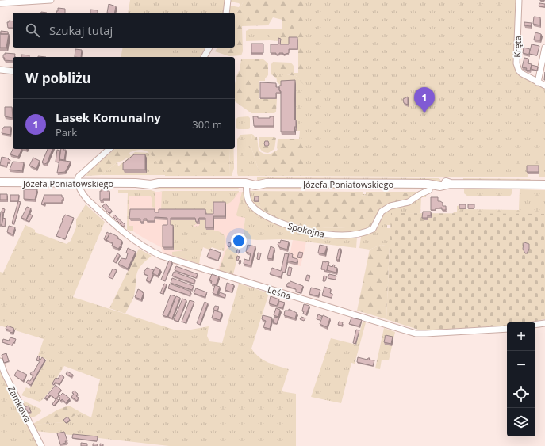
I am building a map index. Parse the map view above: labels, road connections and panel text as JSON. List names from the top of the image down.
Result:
{
  "streets": {
    "street": [
      "Kręta",
      "Józefa Poniatowskiego",
      "Spokojna",
      "Leśna",
      "Zamkowa"
    ]
  },
  "crossings": [
    ["Józefa Poniatowskiego", "Spokojna"],
    ["Józefa Poniatowskiego", "Leśna"]
  ],
  "page": {
    "search": "Szukaj tutaj",
    "heading": "W pobliżu",
    "pins": "1",
    "list": [
      {
        "mark": "1",
        "name": "Lasek Komunalny",
        "note": "Park",
        "value": "300 m"
      }
    ],
    "map_buttons": ["+", "−"]
  }
}
